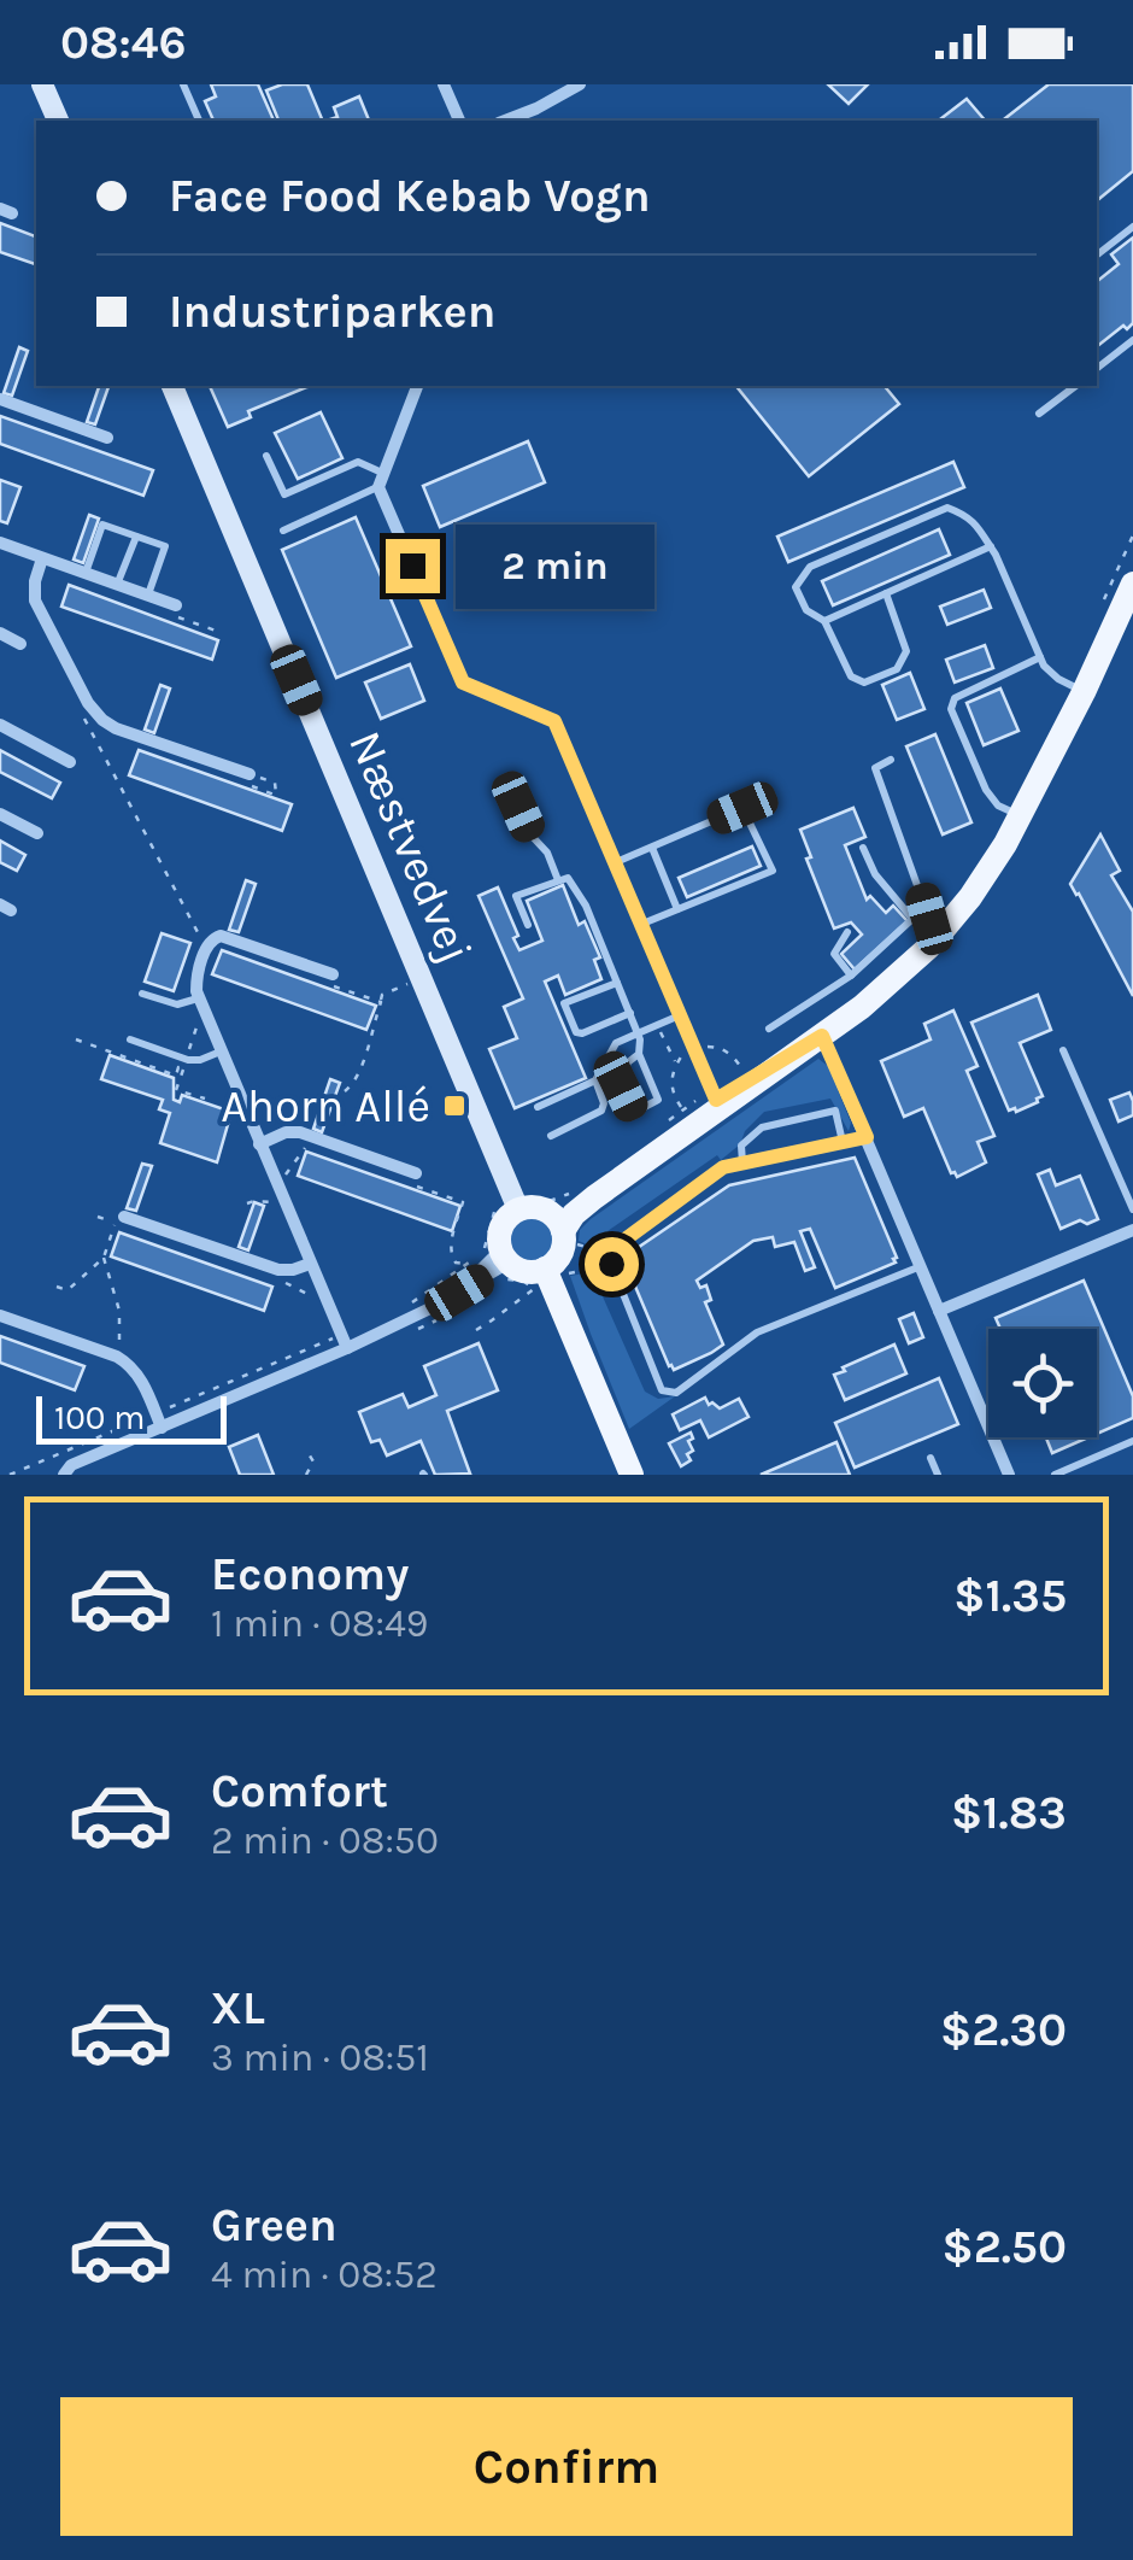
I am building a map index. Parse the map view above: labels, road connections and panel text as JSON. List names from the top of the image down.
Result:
{
  "streets": {
    "main road": ["Næstvedvej"]
  },
  "places": {
    "transit": ["Ahorn Allé"]
  },
  "scale_bar": "100 m",
  "page": {
    "status": "08:46",
    "banner": ["Face Food Kebab Vogn", "Industriparken"],
    "bubble": "2 min",
    "scale": "100 m",
    "list": [
      {
        "name": "Economy",
        "note": "1 min · 08:49",
        "value": "$1.35"
      },
      {
        "name": "Comfort",
        "note": "2 min · 08:50",
        "value": "$1.83"
      },
      {
        "name": "XL",
        "note": "3 min · 08:51",
        "value": "$2.30"
      },
      {
        "name": "Green",
        "note": "4 min · 08:52",
        "value": "$2.50"
      }
    ],
    "buttons": "Confirm"
  }
}
